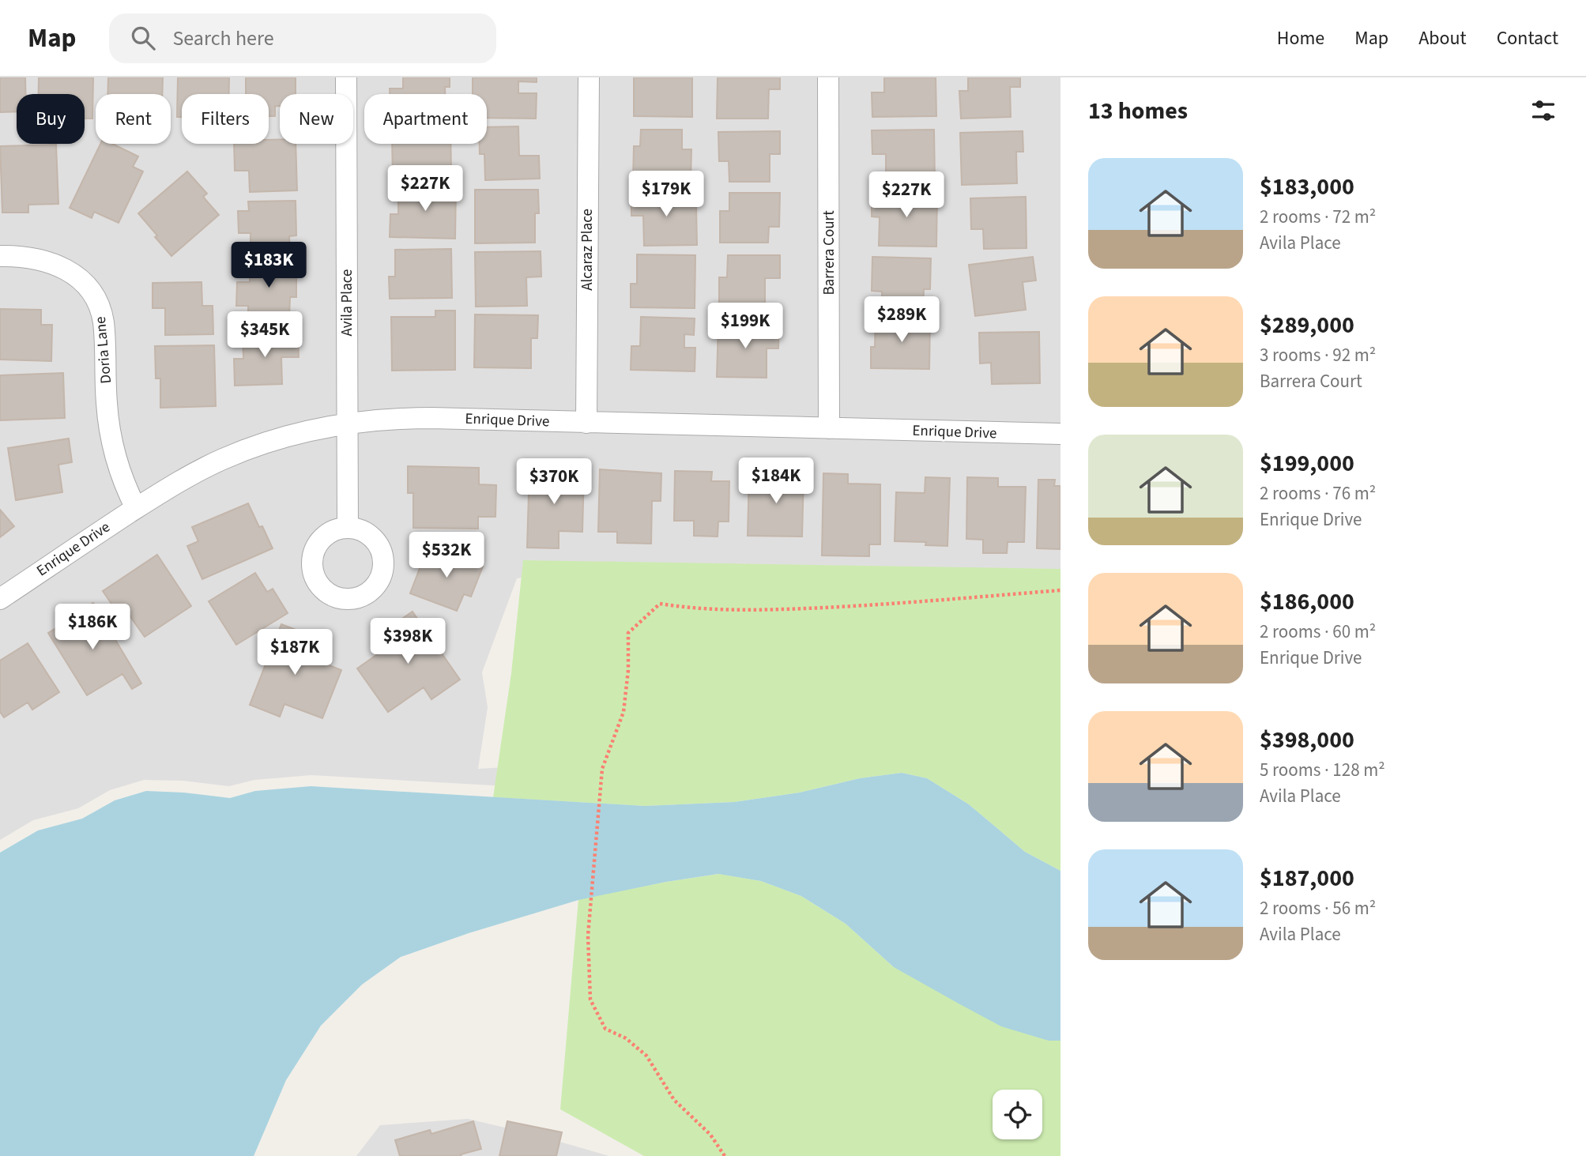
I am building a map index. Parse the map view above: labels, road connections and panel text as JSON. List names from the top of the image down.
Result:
{
  "streets": {
    "street": [
      "Alcaraz Place",
      "Barrera Court",
      "Avila Place",
      "Doria Lane",
      "Enrique Drive"
    ]
  },
  "crossings": [
    ["Alcaraz Place", "Enrique Drive"],
    ["Barrera Court", "Enrique Drive"],
    ["Avila Place", "Enrique Drive"],
    ["Doria Lane", "Enrique Drive"]
  ],
  "page": {
    "header": "Map",
    "search": "Search here",
    "nav": [
      "Home",
      "Map",
      "About",
      "Contact"
    ],
    "heading": "13 homes",
    "chip": [
      "Buy",
      "Rent",
      "Filters",
      "New",
      "Apartment"
    ],
    "list": [
      {
        "name": "$183,000",
        "note": "2 rooms · 72 m² · Avila Place"
      },
      {
        "name": "$289,000",
        "note": "3 rooms · 92 m² · Barrera Court"
      },
      {
        "name": "$199,000",
        "note": "2 rooms · 76 m² · Enrique Drive"
      },
      {
        "name": "$186,000",
        "note": "2 rooms · 60 m² · Enrique Drive"
      },
      {
        "name": "$398,000",
        "note": "5 rooms · 128 m² · Avila Place"
      },
      {
        "name": "$187,000",
        "note": "2 rooms · 56 m² · Avila Place"
      }
    ],
    "price": [
      "$227K",
      "$179K",
      "$227K",
      "$183K",
      "$289K",
      "$199K",
      "$345K",
      "$184K",
      "$370K",
      "$532K",
      "$186K",
      "$398K",
      "$187K"
    ]
  }
}
